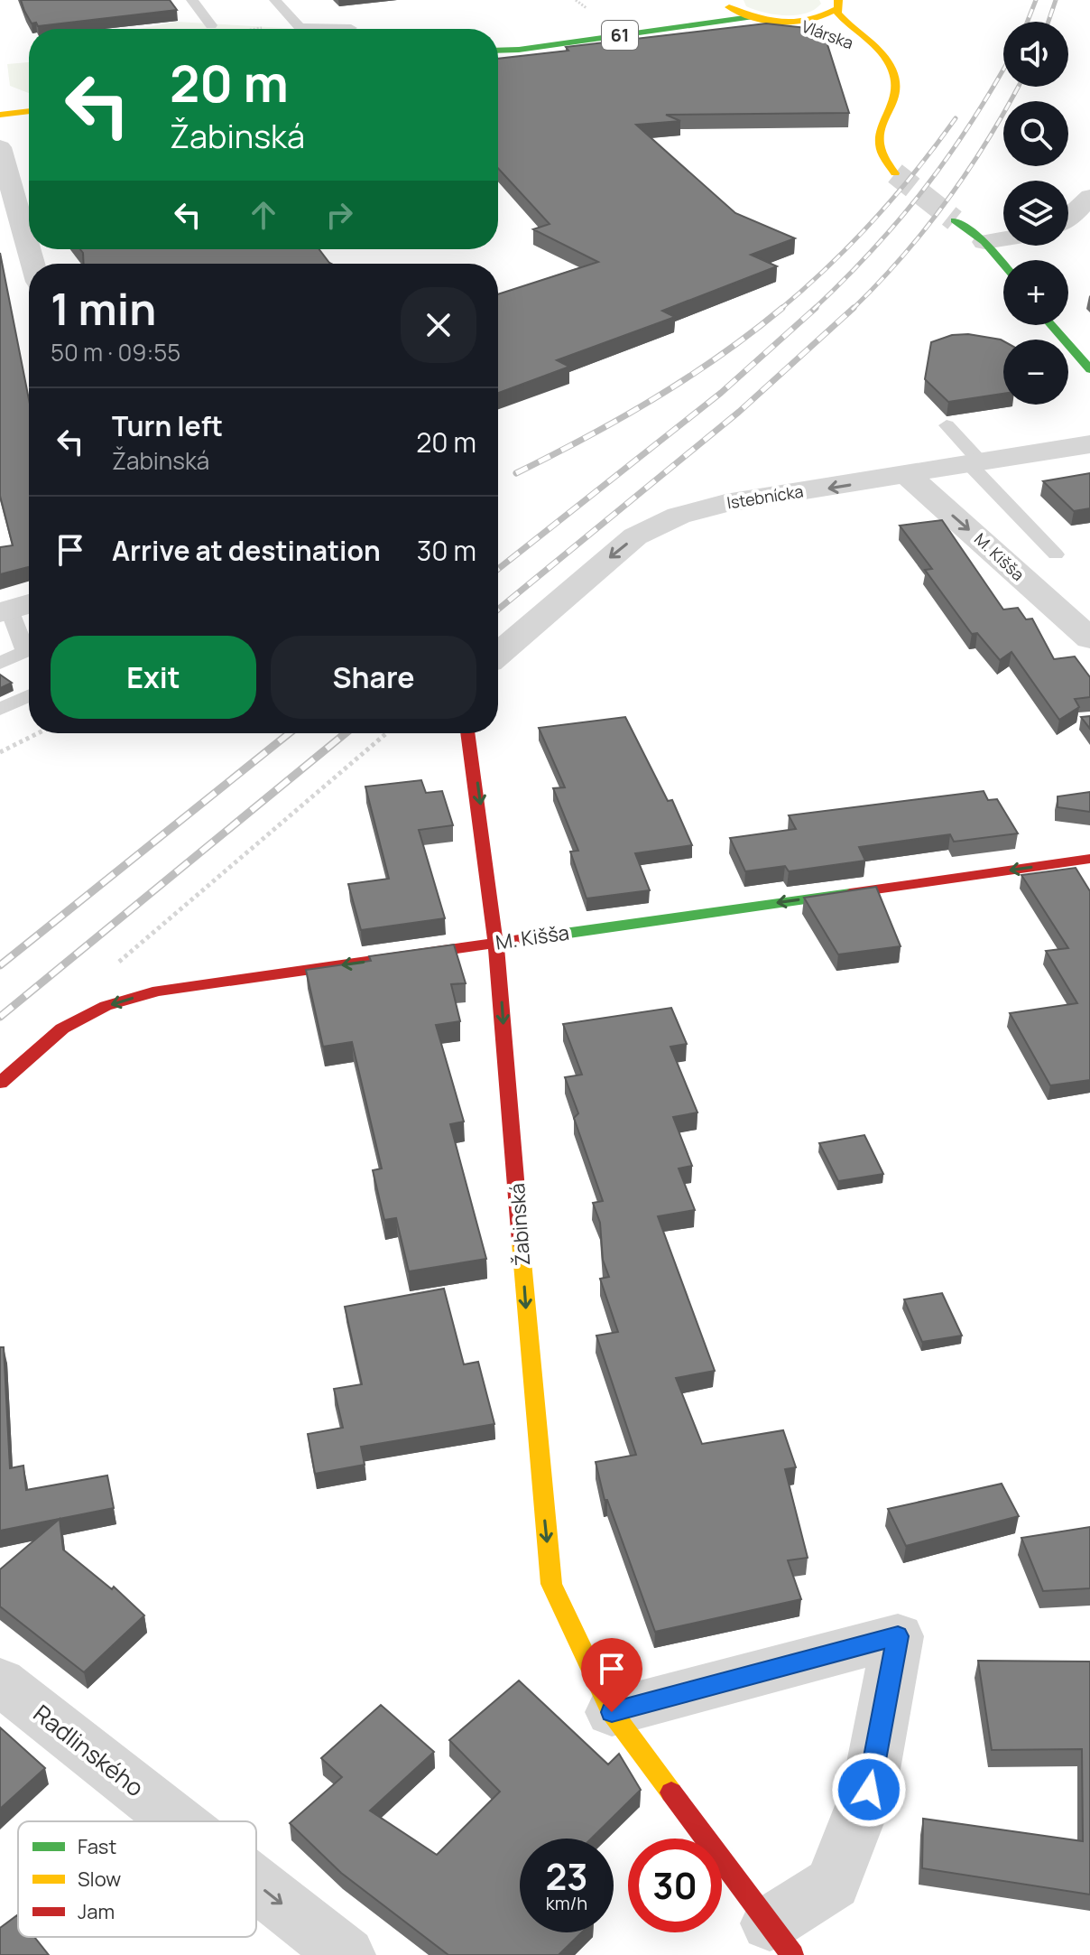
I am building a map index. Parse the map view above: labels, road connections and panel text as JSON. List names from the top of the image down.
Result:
{
  "streets": {
    "main road": [
      "61",
      "Vlárska",
      "M. Kišša",
      "Žabinská"
    ],
    "street": ["Istebnícka", "Radlinského"]
  },
  "crossings": [
    ["61", "Vlárska"],
    ["Istebnícka", "M. Kišša"],
    ["M. Kišša", "Žabinská"]
  ],
  "one_way": ["Istebnícka", "Žabinská", "Radlinského"],
  "legend": ["Fast", "Slow", "Jam"],
  "page": {
    "map_buttons": ["+", "−"],
    "turn": ["20 m", "Žabinská"],
    "heading": ["1 min", "50 m · 09:55"],
    "list": [
      {
        "name": "Turn left",
        "note": "Žabinská",
        "value": "20 m"
      },
      {
        "name": "Arrive at destination",
        "value": "30 m"
      }
    ],
    "buttons": ["Exit", "Share"],
    "speed": "23 km/h",
    "limit": "30"
  }
}
